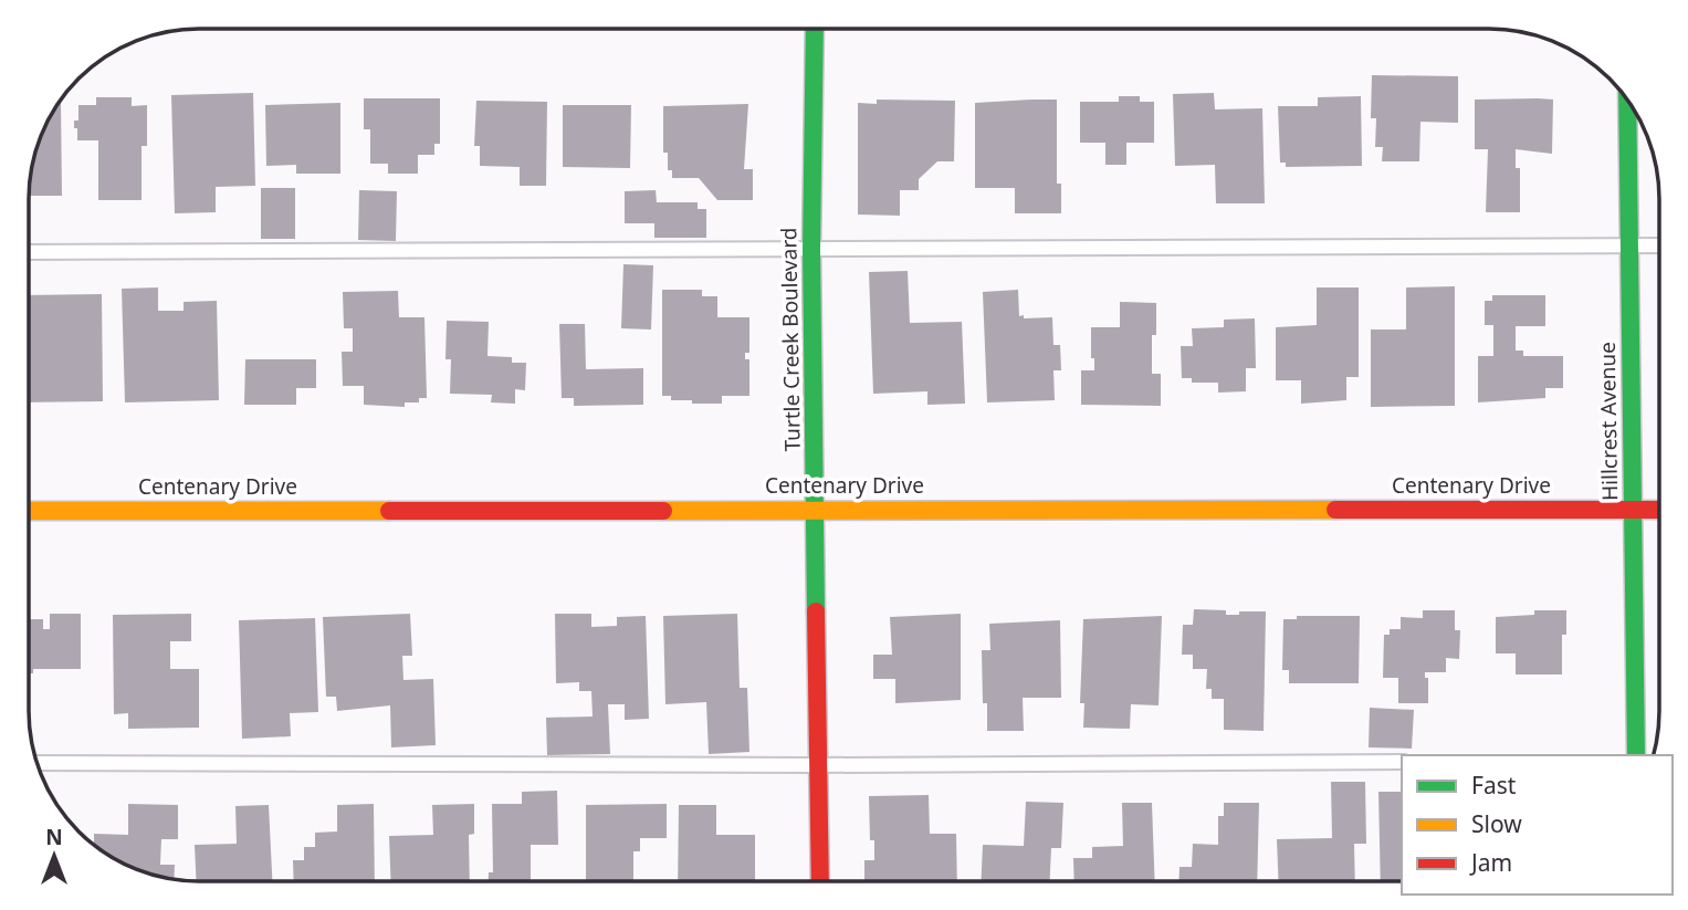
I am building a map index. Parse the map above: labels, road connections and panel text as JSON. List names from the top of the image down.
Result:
{
  "streets": {
    "street": ["Turtle Creek Boulevard", "Hillcrest Avenue", "Centenary Drive"]
  },
  "crossings": [
    ["Turtle Creek Boulevard", "Centenary Drive"],
    ["Hillcrest Avenue", "Centenary Drive"]
  ],
  "legend": ["Fast", "Slow", "Jam"],
  "north": "top"
}
